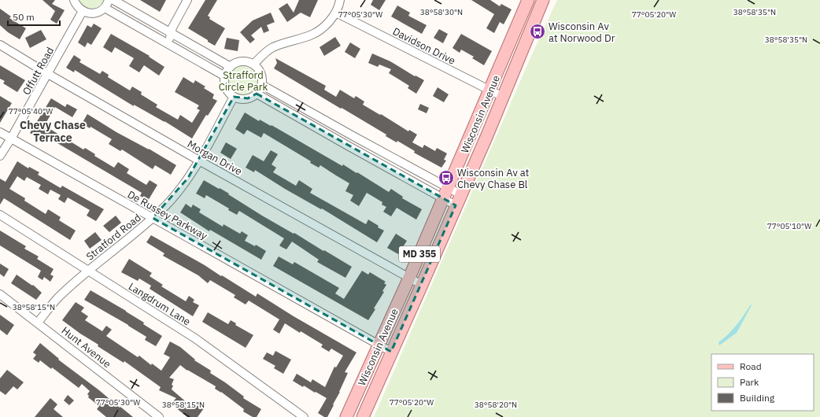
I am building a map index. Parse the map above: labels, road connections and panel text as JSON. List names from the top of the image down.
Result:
{
  "streets": {
    "main road": ["Wisconsin Avenue", "MD 355"],
    "street": [
      "Davidson Drive",
      "Offutt Road",
      "Morgan Drive",
      "De Russey Parkway",
      "Stratford Road",
      "Langdrum Lane",
      "Hunt Avenue"
    ]
  },
  "crossings": [
    ["Davidson Drive", "Wisconsin Avenue"],
    ["Offutt Road", "Morgan Drive"],
    ["Offutt Road", "De Russey Parkway"],
    ["Wisconsin Avenue", "Morgan Drive"],
    ["Wisconsin Avenue", "De Russey Parkway"],
    ["Morgan Drive", "Stratford Road"],
    ["De Russey Parkway", "Stratford Road"],
    ["Stratford Road", "Langdrum Lane"],
    ["Stratford Road", "Hunt Avenue"]
  ],
  "districts": ["Chevy Chase Terrace"],
  "parks": ["Strafford Circle Park"],
  "places": {
    "bus stop": ["Wisconsin Av at Norwood Dr", "Wisconsin Av at Chevy Chase Bl"]
  },
  "legend": ["Road", "Park", "Building"],
  "scale_bar": "50 m",
  "coordinates": [
    "38°58'30\"N",
    "38°58'35\"N",
    "77°05'30\"W",
    "77°05'20\"W",
    "77°05'40\"W",
    "77°05'10\"W",
    "38°58'15\"N",
    "38°58'20\"N"
  ]
}
